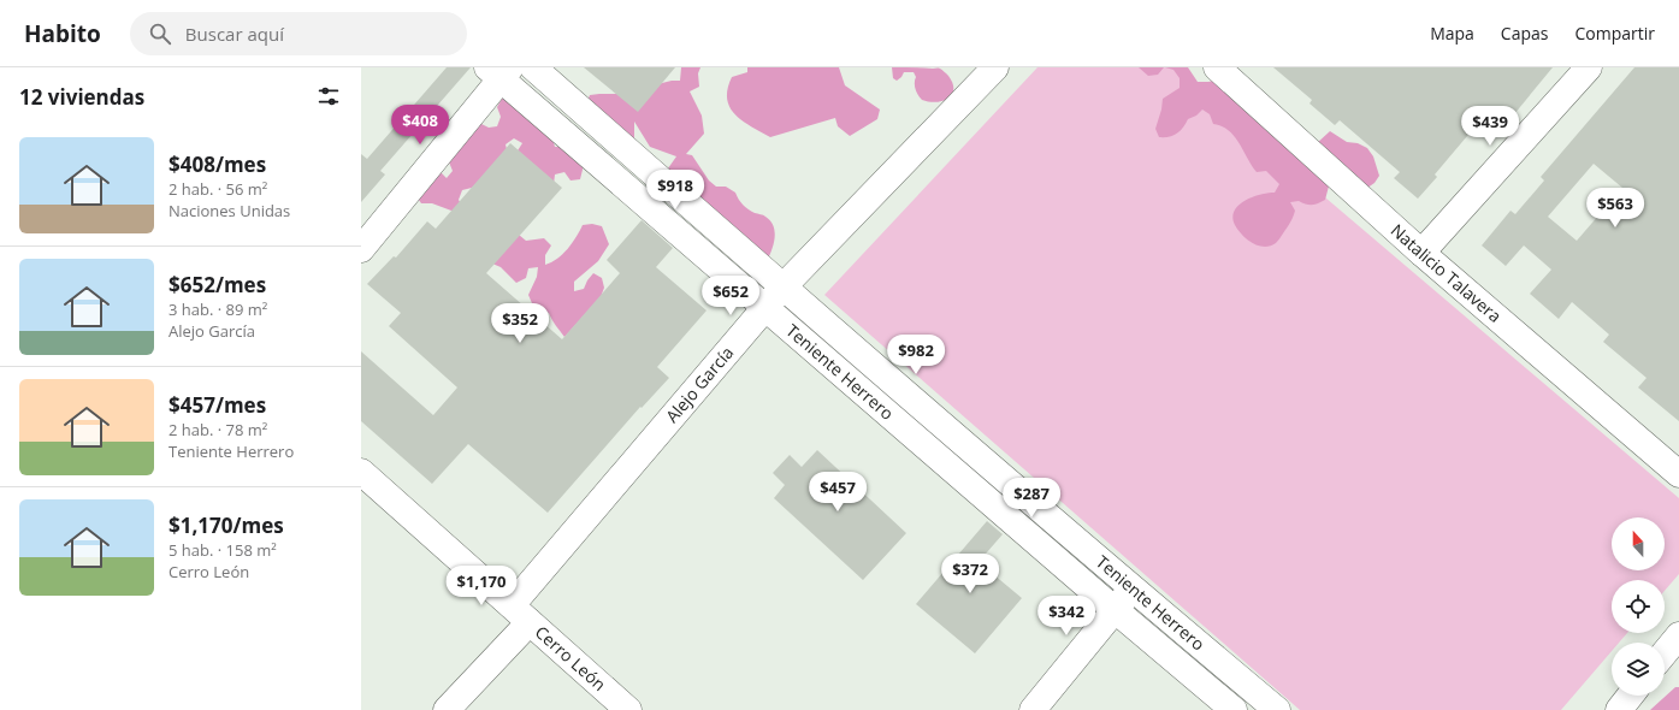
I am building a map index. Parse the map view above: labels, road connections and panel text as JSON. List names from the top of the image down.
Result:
{
  "streets": {
    "street": [
      "Natalicio Talavera",
      "Teniente Herrero",
      "Alejo García",
      "Cerro León"
    ]
  },
  "crossings": [
    ["Teniente Herrero", "Alejo García"],
    ["Alejo García", "Cerro León"]
  ],
  "north": "top",
  "page": {
    "header": "Habito",
    "search": "Buscar aquí",
    "nav": ["Mapa", "Capas", "Compartir"],
    "heading": "12 viviendas",
    "price": [
      "$408",
      "$439",
      "$918",
      "$563",
      "$652",
      "$352",
      "$982",
      "$457",
      "$287",
      "$372",
      "$1,170",
      "$342"
    ],
    "list": [
      {
        "name": "$408/mes",
        "note": "2 hab. · 56 m² · Naciones Unidas"
      },
      {
        "name": "$652/mes",
        "note": "3 hab. · 89 m² · Alejo García"
      },
      {
        "name": "$457/mes",
        "note": "2 hab. · 78 m² · Teniente Herrero"
      },
      {
        "name": "$1,170/mes",
        "note": "5 hab. · 158 m² · Cerro León"
      }
    ]
  }
}
